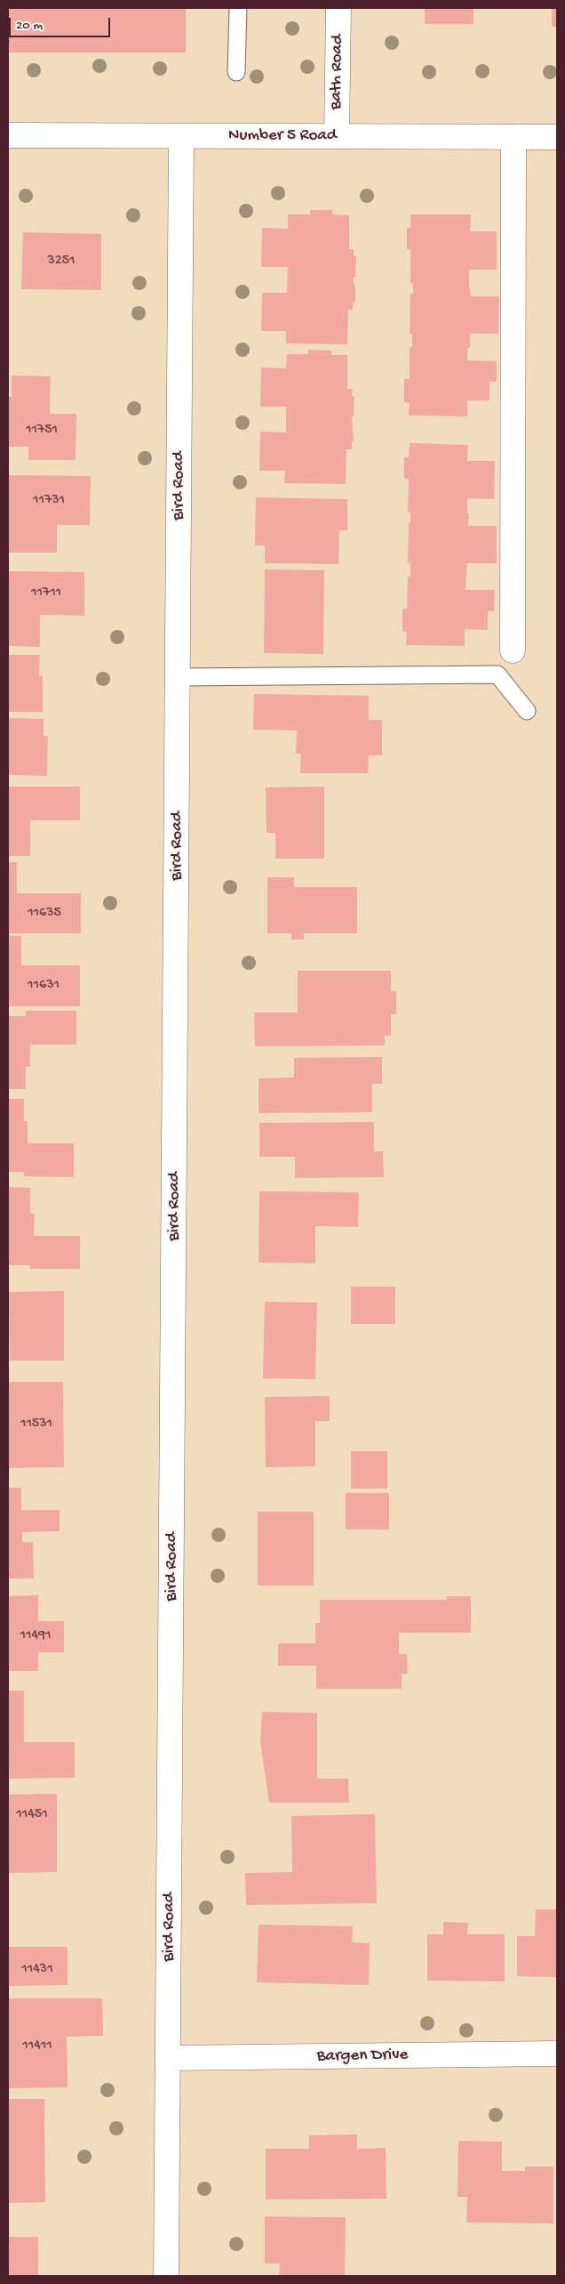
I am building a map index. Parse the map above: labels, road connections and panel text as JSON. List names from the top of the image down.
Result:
{
  "streets": {
    "street": [
      "Bath Road",
      "Number 5 Road",
      "Bird Road",
      "Bargen Drive"
    ]
  },
  "crossings": [
    ["Bath Road", "Number 5 Road"],
    ["Number 5 Road", "Bird Road"],
    ["Bird Road", "Bargen Drive"]
  ],
  "house_numbers": [
    "3251",
    "11751",
    "11731",
    "11711",
    "11635",
    "11631",
    "11531",
    "11491",
    "11451",
    "11431",
    "11411"
  ],
  "scale_bar": "20 m"
}
